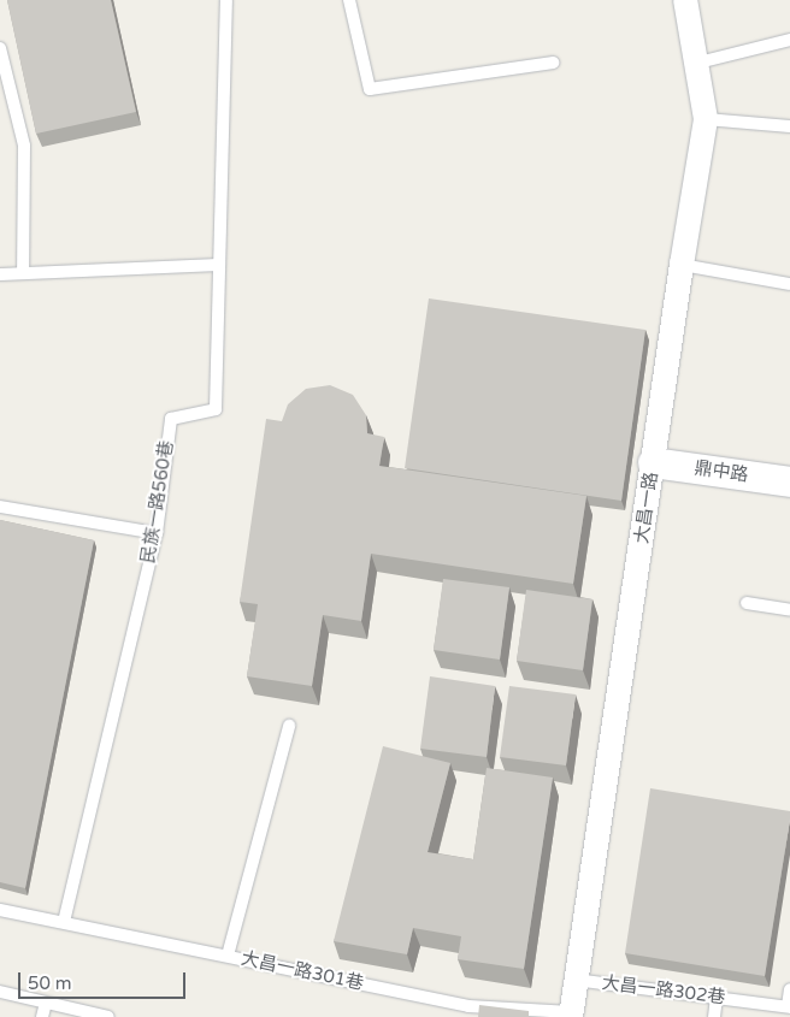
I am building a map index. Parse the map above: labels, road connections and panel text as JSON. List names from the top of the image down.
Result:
{
  "streets": {
    "street": ["鼎中路", "大昌一路"],
    "lane": ["民族一路560巷", "大昌一路301巷", "大昌一路302巷"]
  },
  "crossings": [
    ["鼎中路", "大昌一路"],
    ["民族一路560巷", "大昌一路301巷"],
    ["大昌一路", "大昌一路301巷"],
    ["大昌一路", "大昌一路302巷"]
  ],
  "scale_bar": "50 m"
}
